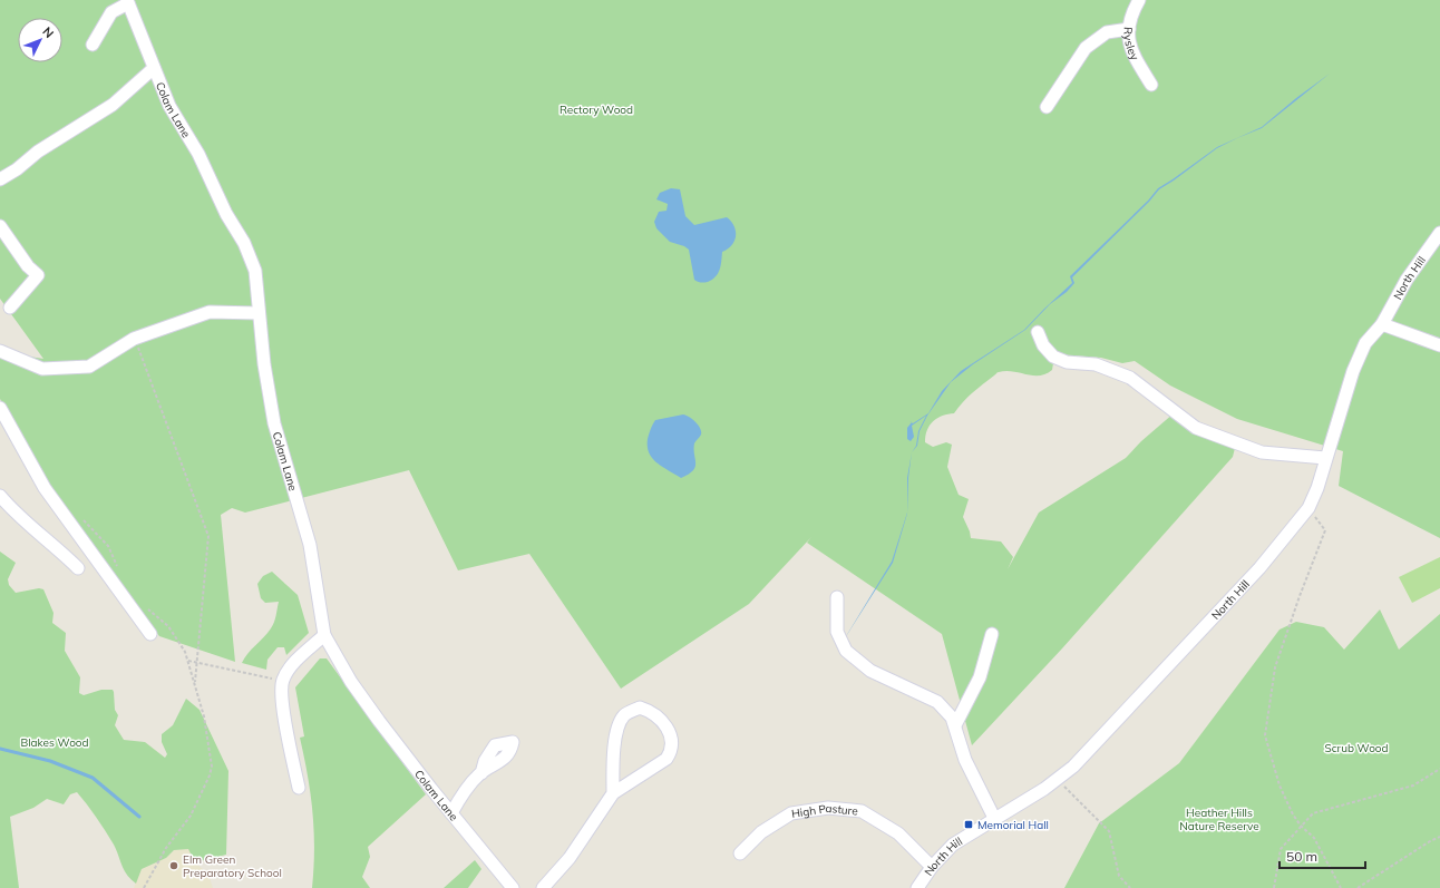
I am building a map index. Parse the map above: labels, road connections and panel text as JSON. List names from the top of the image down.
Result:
{
  "streets": {
    "street": [
      "Rysley",
      "Colam Lane",
      "North Hill",
      "High Pasture"
    ]
  },
  "crossings": [
    ["North Hill", "High Pasture"]
  ],
  "parks": [
    "Rectory Wood",
    "Blakes Wood",
    "Scrub Wood",
    "Heather Hills Nature Reserve"
  ],
  "places": {
    "transit": ["Memorial Hall"],
    "other": ["Elm Green Preparatory School"]
  },
  "scale_bar": "50 m",
  "north": "top right"
}
